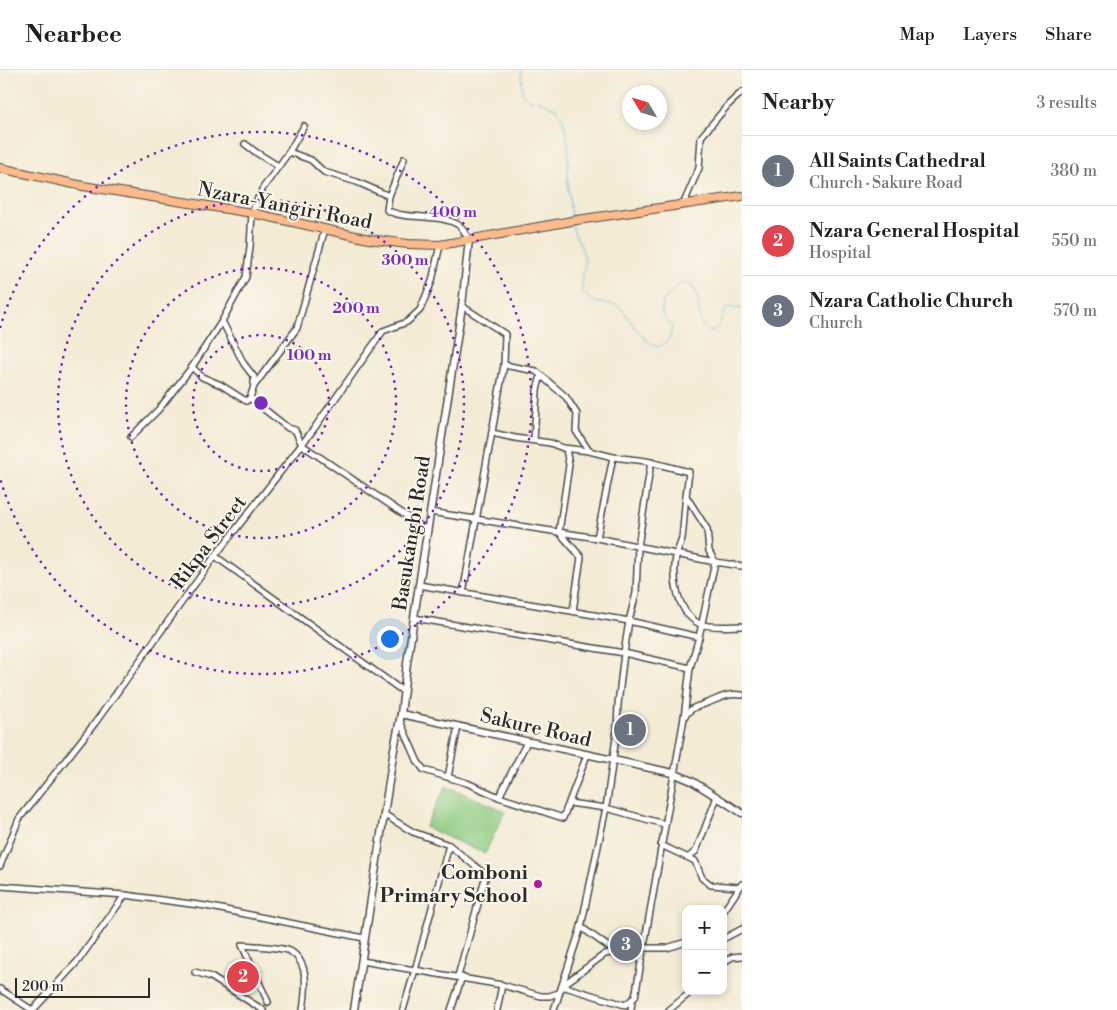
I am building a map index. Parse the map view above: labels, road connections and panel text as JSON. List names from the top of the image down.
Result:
{
  "streets": {
    "main road": ["Nzara-Yangiri Road"],
    "street": ["Basukangbi Road", "Rikpa Street", "Sakure Road"]
  },
  "crossings": [
    ["Nzara-Yangiri Road", "Basukangbi Road"],
    ["Nzara-Yangiri Road", "Rikpa Street"],
    ["Basukangbi Road", "Sakure Road"]
  ],
  "places": ["Comboni Primary School"],
  "scale_bar": "200 m",
  "north": "top left",
  "page": {
    "header": "Nearbee",
    "nav": ["Map", "Layers", "Share"],
    "heading": ["Nearby", "3 results"],
    "list": [
      {
        "mark": "1",
        "name": "All Saints Cathedral",
        "note": "Church · Sakure Road",
        "value": "380 m"
      },
      {
        "mark": "2",
        "name": "Nzara General Hospital",
        "note": "Hospital",
        "value": "550 m"
      },
      {
        "mark": "3",
        "name": "Nzara Catholic Church",
        "note": "Church",
        "value": "570 m"
      }
    ],
    "pins": ["1", "3", "2"],
    "map_buttons": ["+", "−"],
    "scale": "200 m"
  },
  "rings": [
    "400 m",
    "300 m",
    "200 m",
    "100 m"
  ]
}
